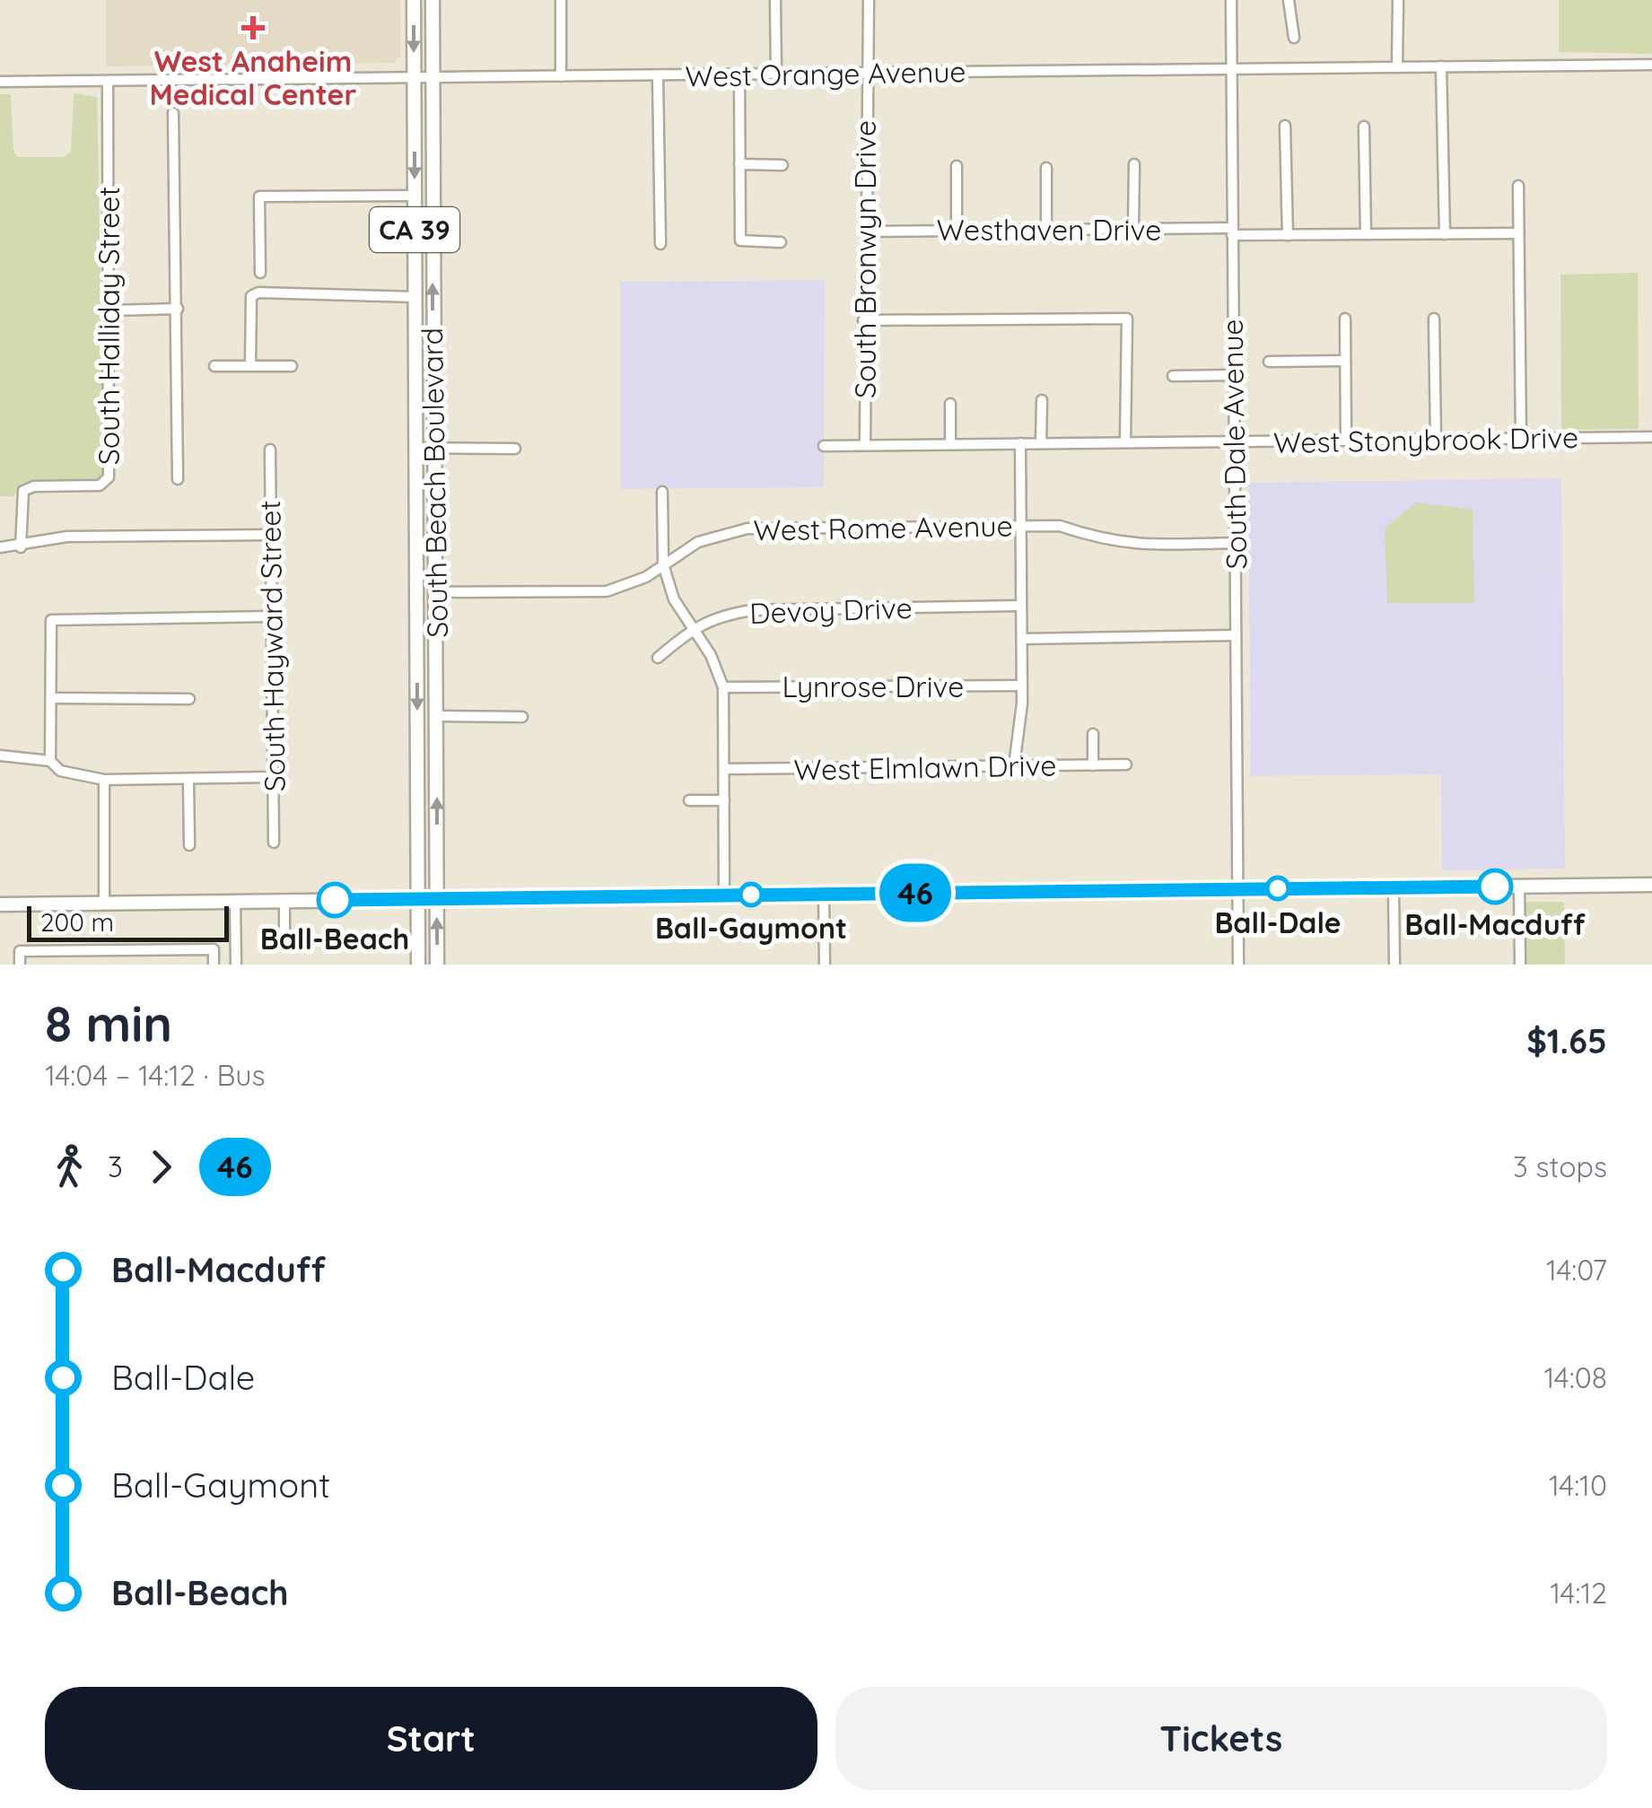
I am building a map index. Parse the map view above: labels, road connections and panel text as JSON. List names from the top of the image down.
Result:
{
  "streets": {
    "main road": ["CA 39", "South Beach Boulevard"],
    "street": [
      "West Orange Avenue",
      "Westhaven Drive",
      "South Bronwyn Drive",
      "South Halliday Street",
      "West Stonybrook Drive",
      "South Dale Avenue",
      "West Rome Avenue",
      "Devoy Drive",
      "South Hayward Street",
      "Lynrose Drive",
      "West Elmlawn Drive"
    ]
  },
  "crossings": [
    ["West Orange Avenue", "South Bronwyn Drive"],
    ["West Orange Avenue", "South Halliday Street"],
    ["West Orange Avenue", "South Dale Avenue"],
    ["West Orange Avenue", "South Beach Boulevard"],
    ["Westhaven Drive", "South Bronwyn Drive"],
    ["Westhaven Drive", "South Dale Avenue"],
    ["South Bronwyn Drive", "West Stonybrook Drive"],
    ["West Stonybrook Drive", "South Dale Avenue"],
    ["South Dale Avenue", "West Rome Avenue"],
    ["South Beach Boulevard", "West Rome Avenue"]
  ],
  "places": {
    "health": ["West Anaheim Medical Center"],
    "other": [
      "Ball-Macduff",
      "Ball-Dale",
      "Ball-Gaymont",
      "Ball-Beach"
    ]
  },
  "lines": ["bus line 46"],
  "scale_bar": "200 m",
  "page": {
    "on_map": "46",
    "scale": "200 m",
    "heading": ["8 min", "14:04 – 14:12 · Bus", "$1.65"],
    "legs": ["3", "46", "3 stops"],
    "list": [
      {
        "name": "Ball-Macduff",
        "value": "14:07"
      },
      {
        "name": "Ball-Dale",
        "value": "14:08"
      },
      {
        "name": "Ball-Gaymont",
        "value": "14:10"
      },
      {
        "name": "Ball-Beach",
        "value": "14:12"
      }
    ],
    "buttons": ["Start", "Tickets"]
  }
}
